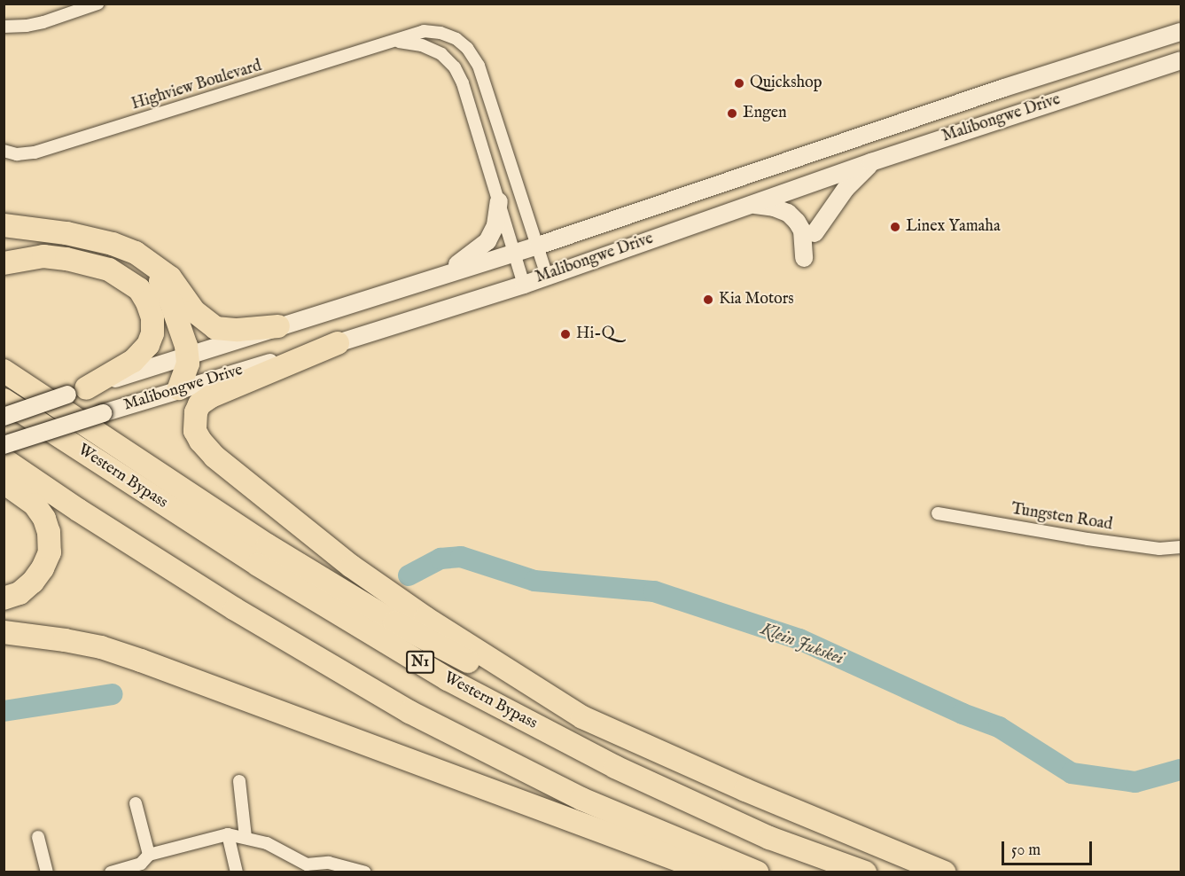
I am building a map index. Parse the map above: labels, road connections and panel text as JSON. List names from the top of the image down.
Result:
{
  "streets": {
    "highway": ["Western Bypass", "N1"],
    "main road": ["Malibongwe Drive"],
    "street": ["Highview Boulevard", "Tungsten Road"]
  },
  "crossings": [
    ["Highview Boulevard", "Malibongwe Drive"]
  ],
  "water": ["Klein Jukskei"],
  "places": [
    "Quickshop",
    "Engen",
    "Linex Yamaha",
    "Kia Motors",
    "Hi-Q"
  ],
  "scale_bar": "50 m"
}
